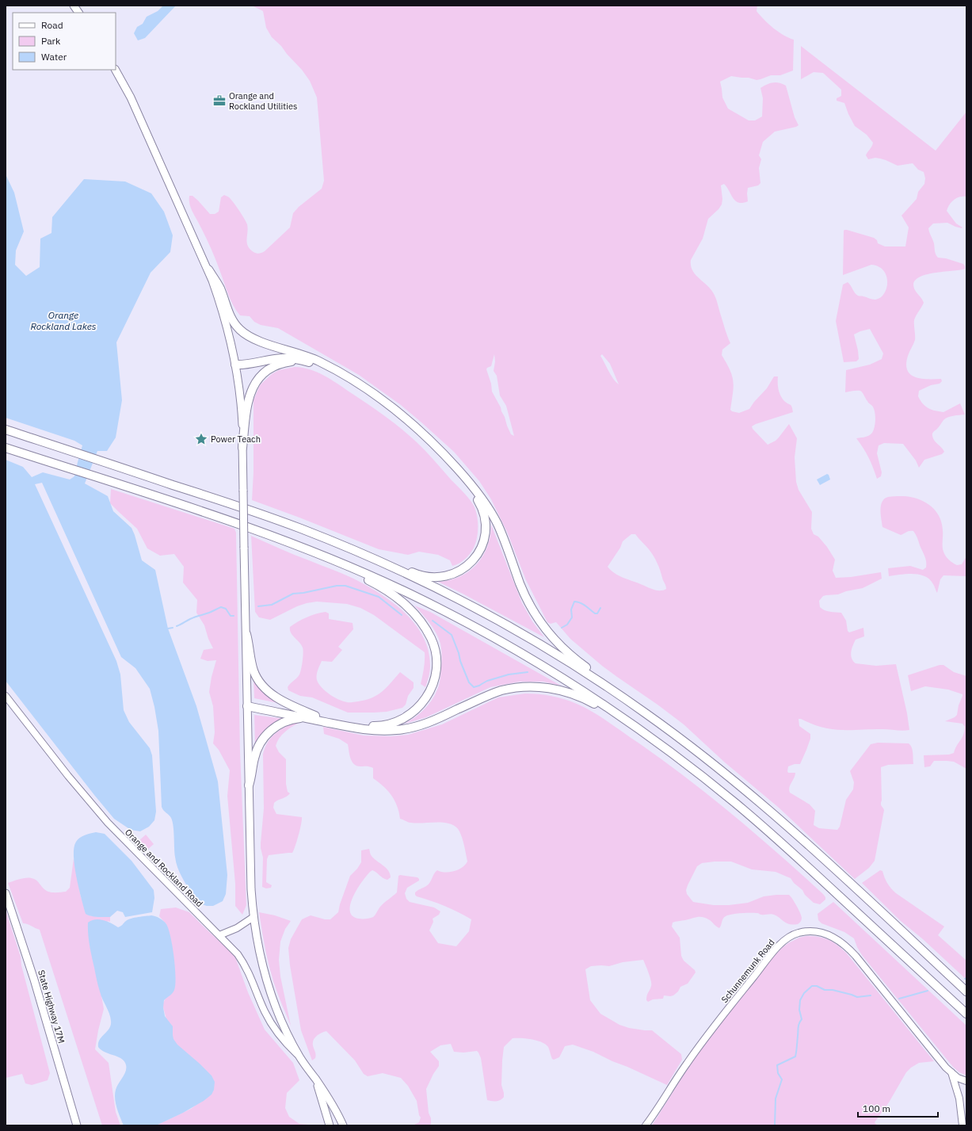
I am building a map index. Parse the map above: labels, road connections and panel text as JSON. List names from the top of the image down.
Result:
{
  "streets": {
    "main road": ["State Highway 17M"],
    "street": ["Orange and Rockland Road", "Schunnemunk Road"]
  },
  "water": ["Orange Rockland Lakes"],
  "places": {
    "office": ["Orange and Rockland Utilities"],
    "place": ["Power Teach"]
  },
  "legend": ["Road", "Park", "Water"],
  "scale_bar": "100 m"
}
